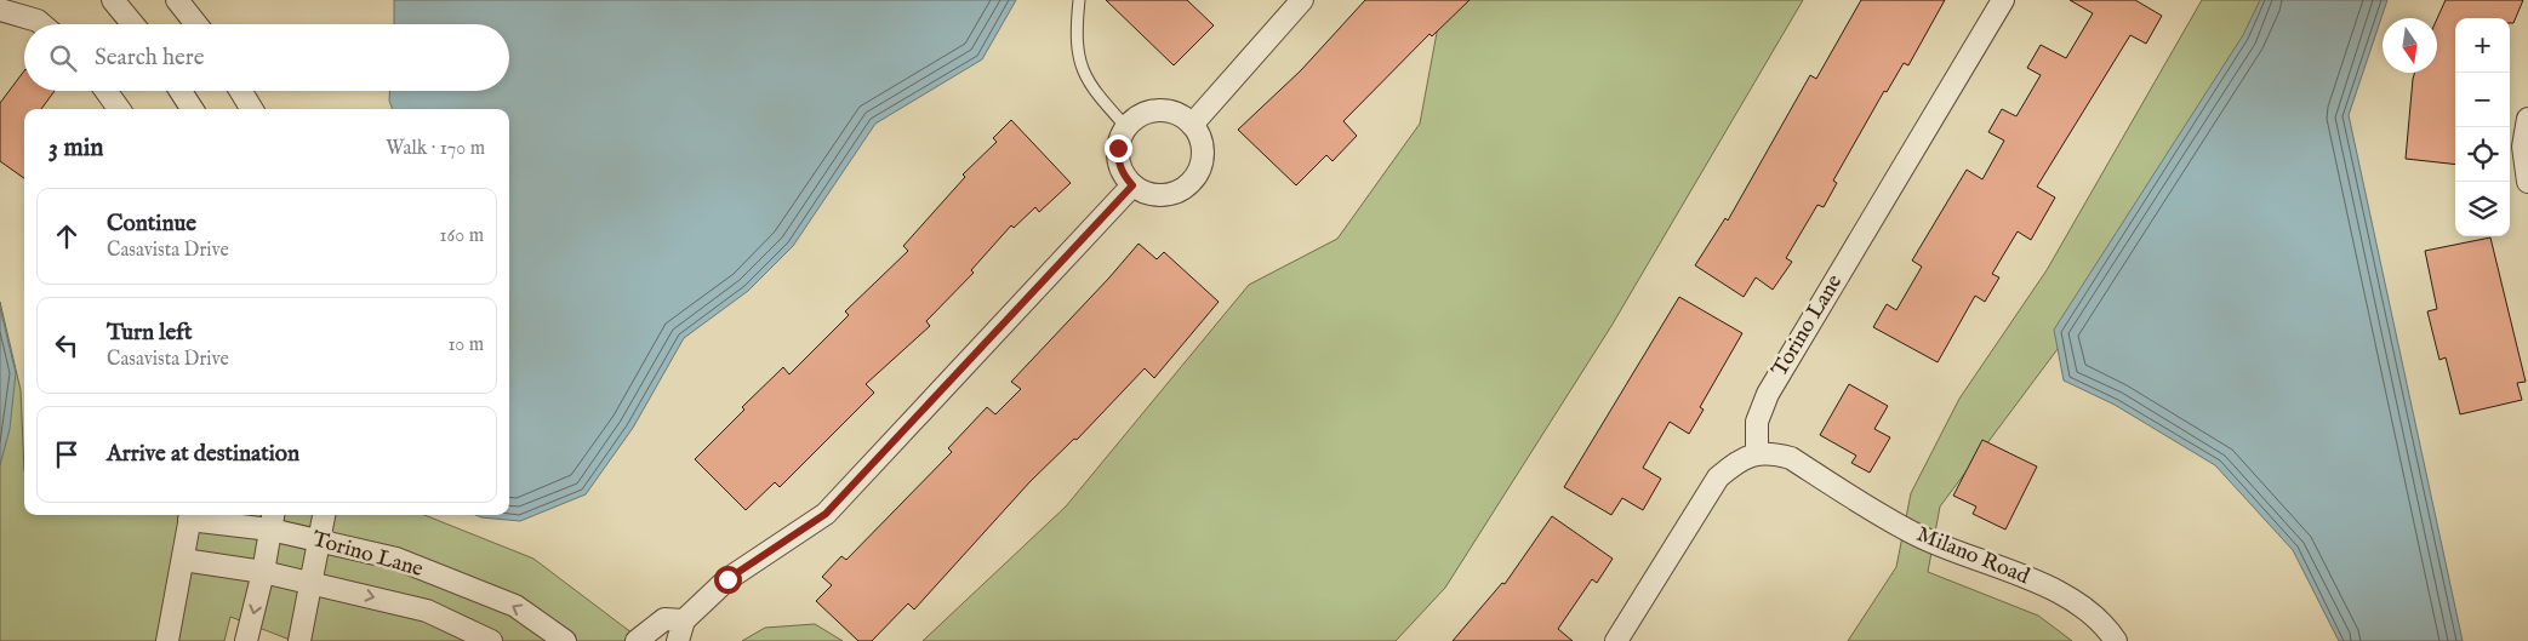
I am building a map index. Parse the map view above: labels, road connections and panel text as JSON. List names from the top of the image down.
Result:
{
  "streets": {
    "street": ["Torino Lane", "Milano Road"]
  },
  "crossings": [
    ["Torino Lane", "Milano Road"]
  ],
  "north": "bottom",
  "page": {
    "map_buttons": ["+", "−"],
    "search": "Search here",
    "heading": ["3 min", "Walk · 170 m"],
    "list": [
      ["Continue", "Casavista Drive", "160 m"],
      ["Turn left", "Casavista Drive", "10 m"],
      "Arrive at destination"
    ]
  }
}
